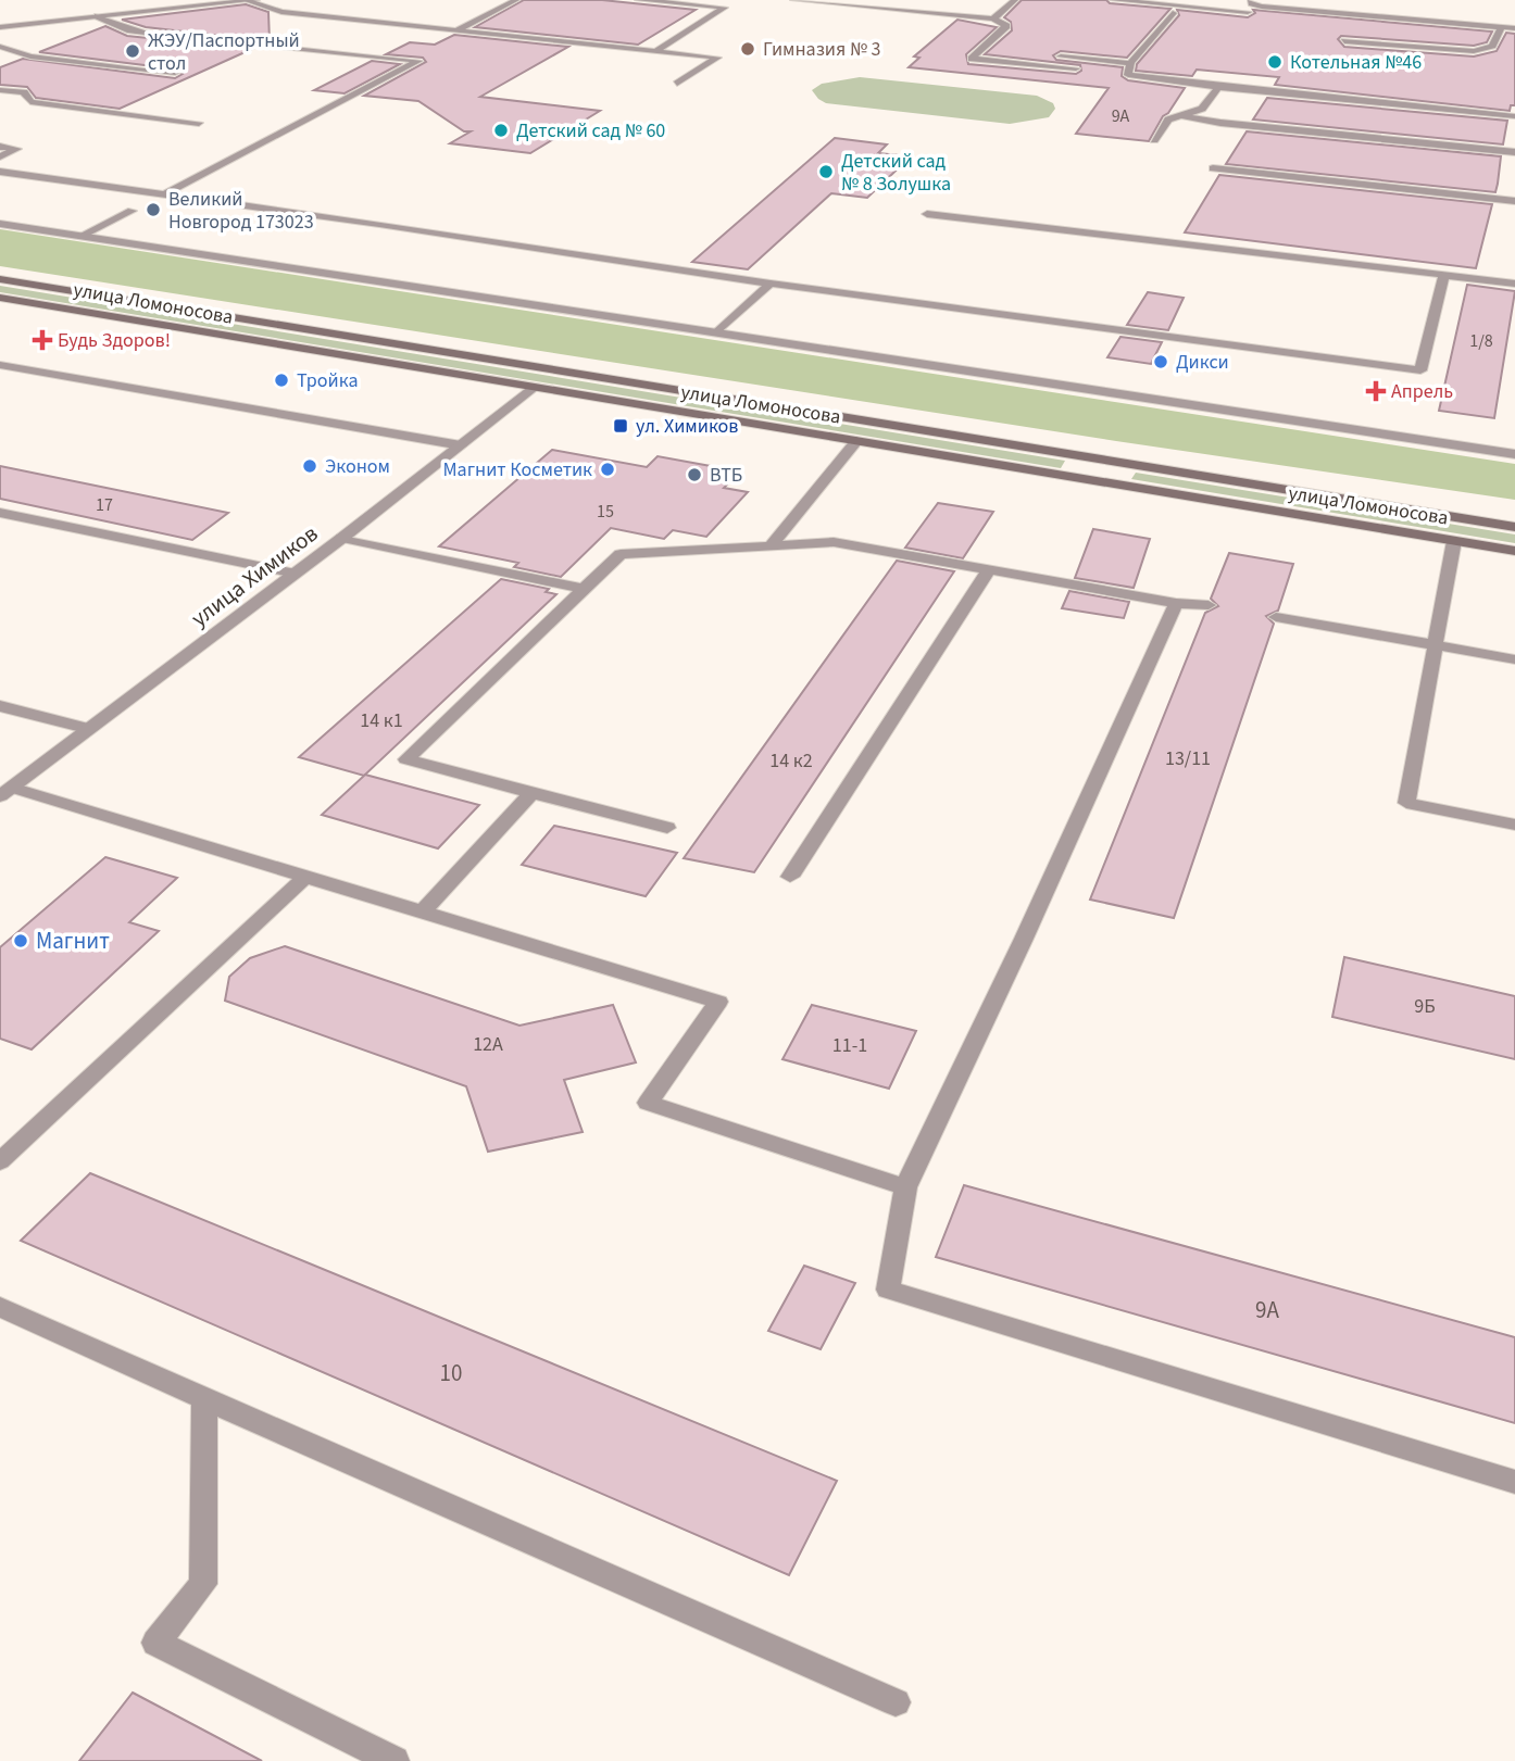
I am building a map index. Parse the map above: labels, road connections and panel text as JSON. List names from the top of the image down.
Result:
{
  "streets": {
    "main road": ["улица Ломоносова"],
    "street": ["улица Химиков"]
  },
  "crossings": [
    ["улица Ломоносова", "улица Химиков"]
  ],
  "places": {
    "other": [
      "Гимназия № 3",
      "ЖЭУ/Паспортный стол",
      "Котельная №46",
      "Детский сад № 60",
      "Детский сад № 8 Золушка",
      "Великий Новгород 173023",
      "Дикси",
      "Тройка",
      "Эконом",
      "Магнит Косметик",
      "ВТБ",
      "Магнит"
    ],
    "health": ["Будь Здоров!", "Апрель"],
    "transit": ["ул. Химиков"]
  },
  "house_numbers": [
    "9А",
    "1/8",
    "17",
    "15",
    "14 к1",
    "13/11",
    "14 к2",
    "9Б",
    "12А",
    "11-1",
    "9А",
    "10"
  ]
}
